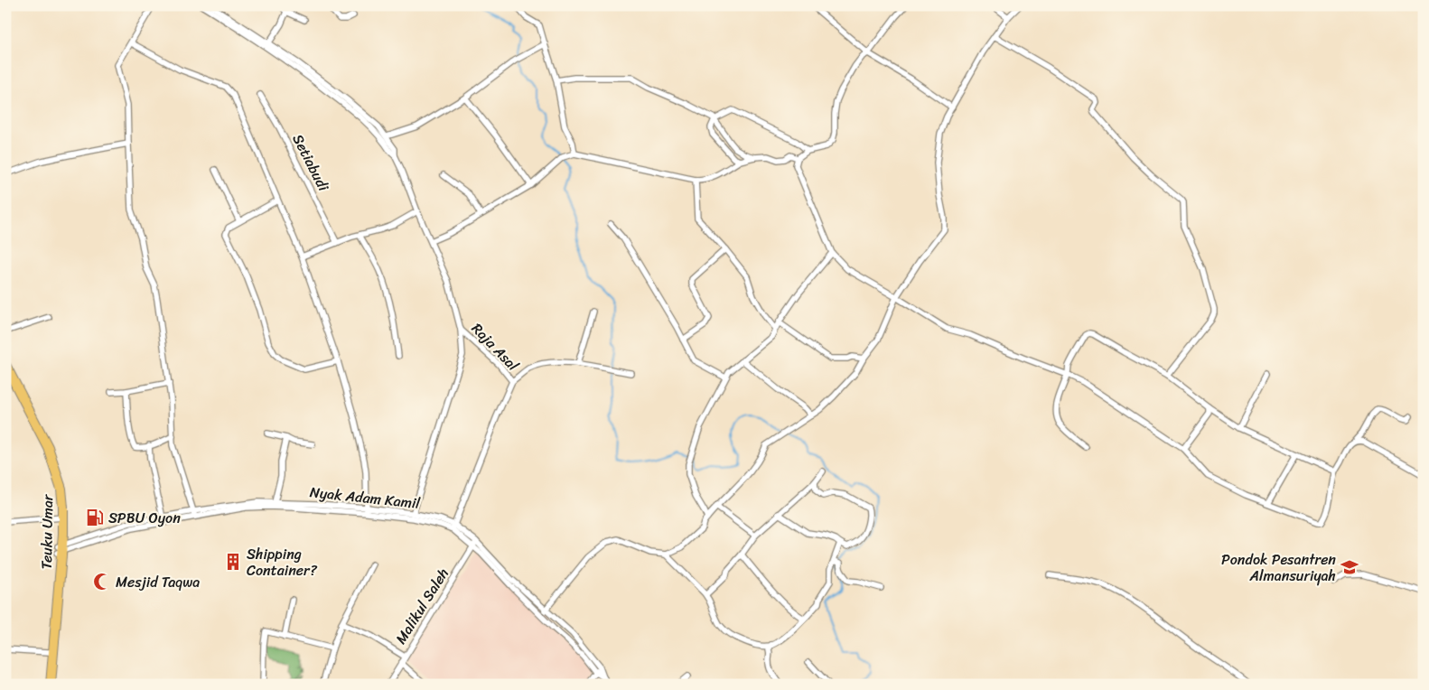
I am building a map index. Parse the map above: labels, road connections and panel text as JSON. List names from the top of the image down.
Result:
{
  "streets": {
    "highway": ["Teuku Umar"],
    "street": [
      "Setiabudi",
      "Raja Asal",
      "Nyak Adam Kamil",
      "Malikul Saleh"
    ]
  },
  "crossings": [
    ["Raja Asal", "Nyak Adam Kamil"],
    ["Nyak Adam Kamil", "Teuku Umar"],
    ["Nyak Adam Kamil", "Malikul Saleh"]
  ],
  "places": {
    "fuel station": ["SPBU Oyon"],
    "building": ["Shipping Container?"],
    "school or university": ["Pondok Pesantren Almansuriyah"],
    "mosque": ["Mesjid Taqwa"]
  }
}
